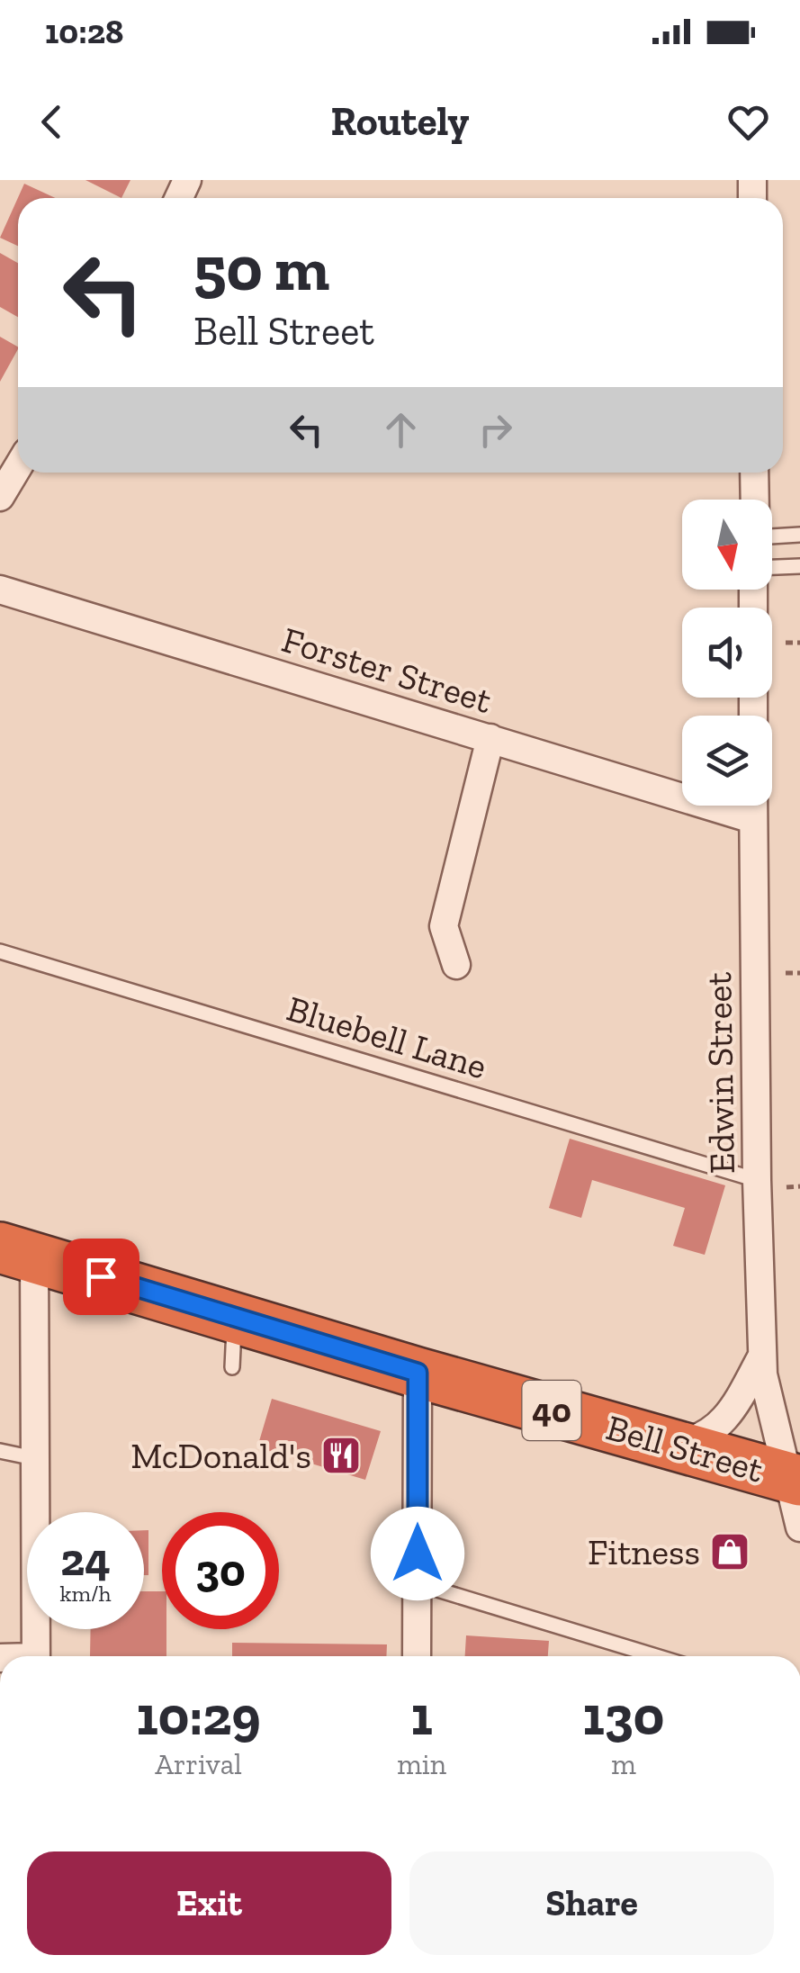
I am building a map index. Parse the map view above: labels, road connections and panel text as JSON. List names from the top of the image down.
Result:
{
  "streets": {
    "highway": ["40", "Bell Street"],
    "street": ["Forster Street", "Edwin Street"],
    "lane": ["Bluebell Lane"]
  },
  "crossings": [
    ["Forster Street", "Edwin Street"],
    ["Bluebell Lane", "Edwin Street"],
    ["Edwin Street", "Bell Street"]
  ],
  "places": {
    "restaurant": ["McDonald's"],
    "shop": ["Fitness"]
  },
  "north": "bottom",
  "page": {
    "status": "10:28",
    "header": "Routely",
    "turn": ["50 m", "Bell Street"],
    "speed": "24 km/h",
    "limit": "30",
    "eta": [
      "10:29",
      "Arrival",
      "1",
      "min",
      "130",
      "m"
    ],
    "buttons": ["Exit", "Share"]
  }
}
